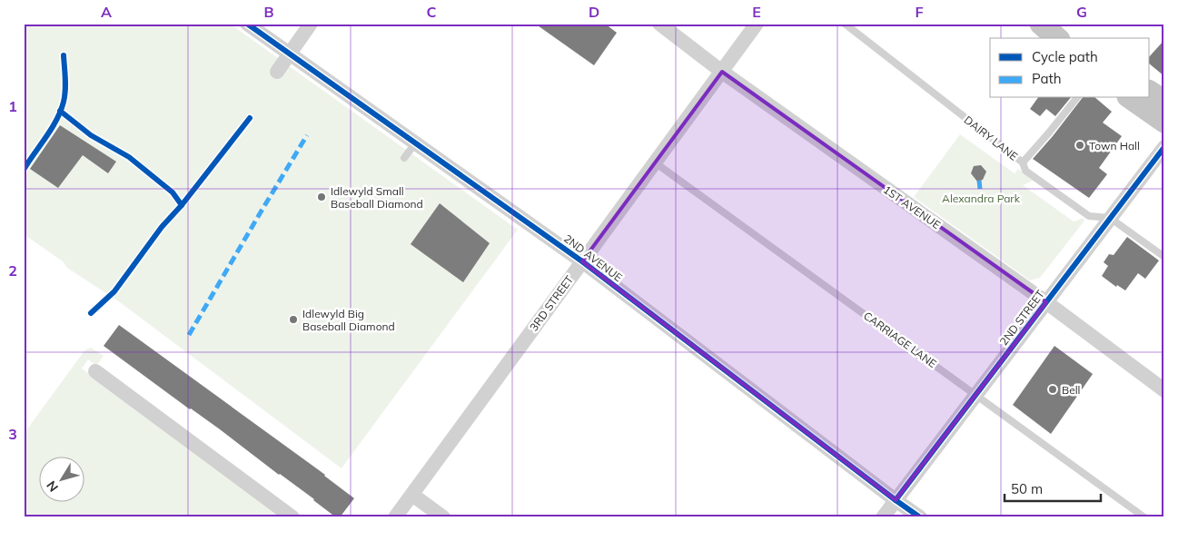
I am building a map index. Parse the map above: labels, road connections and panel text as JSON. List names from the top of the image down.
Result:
{
  "streets": {
    "street": [
      "1ST AVENUE",
      "2ND AVENUE",
      "3RD STREET",
      "2ND STREET"
    ],
    "lane": ["DAIRY LANE", "CARRIAGE LANE"]
  },
  "crossings": [
    ["DAIRY LANE", "2ND STREET"],
    ["1ST AVENUE", "3RD STREET"],
    ["1ST AVENUE", "2ND STREET"],
    ["2ND AVENUE", "3RD STREET"],
    ["2ND AVENUE", "2ND STREET"],
    ["3RD STREET", "CARRIAGE LANE"],
    ["2ND STREET", "CARRIAGE LANE"]
  ],
  "parks": ["Alexandra Park"],
  "places": [
    "Town Hall",
    "Idlewyld Small Baseball Diamond",
    "Idlewyld Big Baseball Diamond",
    "Bell"
  ],
  "legend": ["Cycle path", "Path"],
  "scale_bar": "50 m",
  "north": "bottom left",
  "grid": {
    "columns": [
      "A",
      "B",
      "C",
      "D",
      "E",
      "F",
      "G"
    ],
    "rows": ["1", "2", "3"]
  }
}
